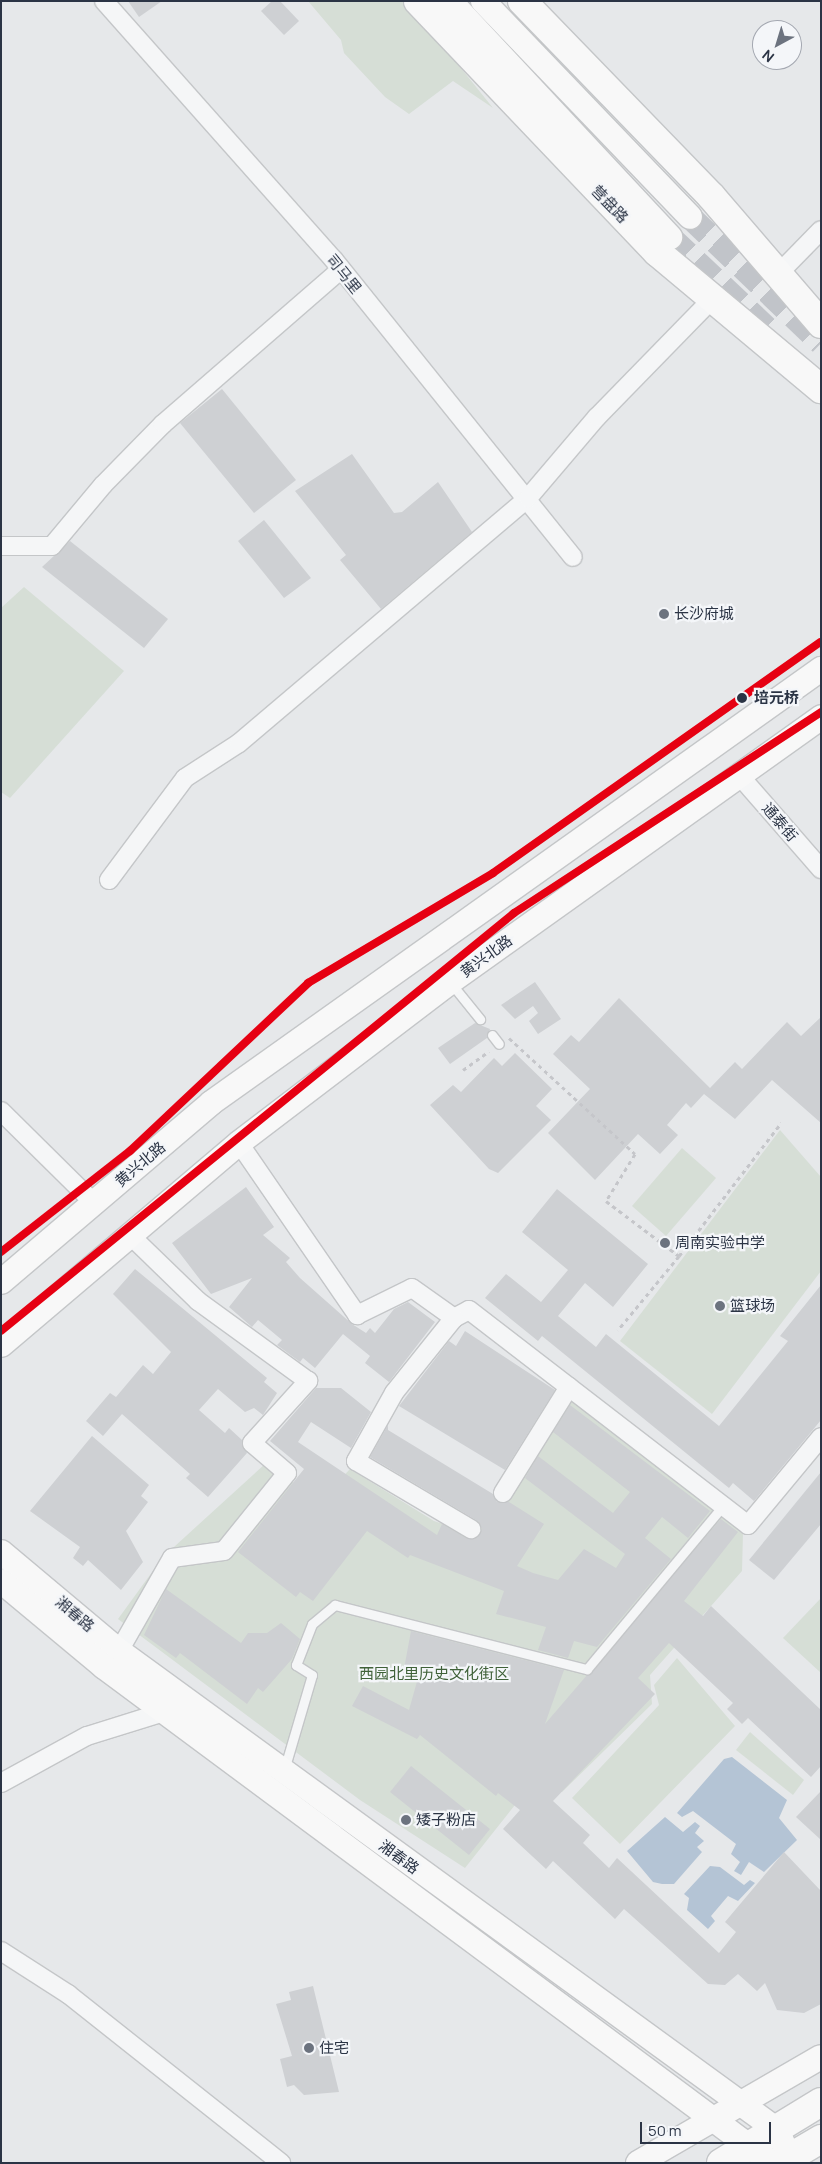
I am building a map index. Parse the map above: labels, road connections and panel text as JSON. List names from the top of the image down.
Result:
{
  "streets": {
    "main road": ["营盘路", "黄兴北路", "湘春路"],
    "street": ["司马里", "通泰街"]
  },
  "crossings": [
    ["通泰街", "黄兴北路"]
  ],
  "parks": ["西园北里历史文化街区"],
  "places": [
    "长沙府城",
    "培元桥",
    "周南实验中学",
    "篮球场",
    "矮子粉店",
    "住宅"
  ],
  "scale_bar": "50 m",
  "north": "bottom left"
}
